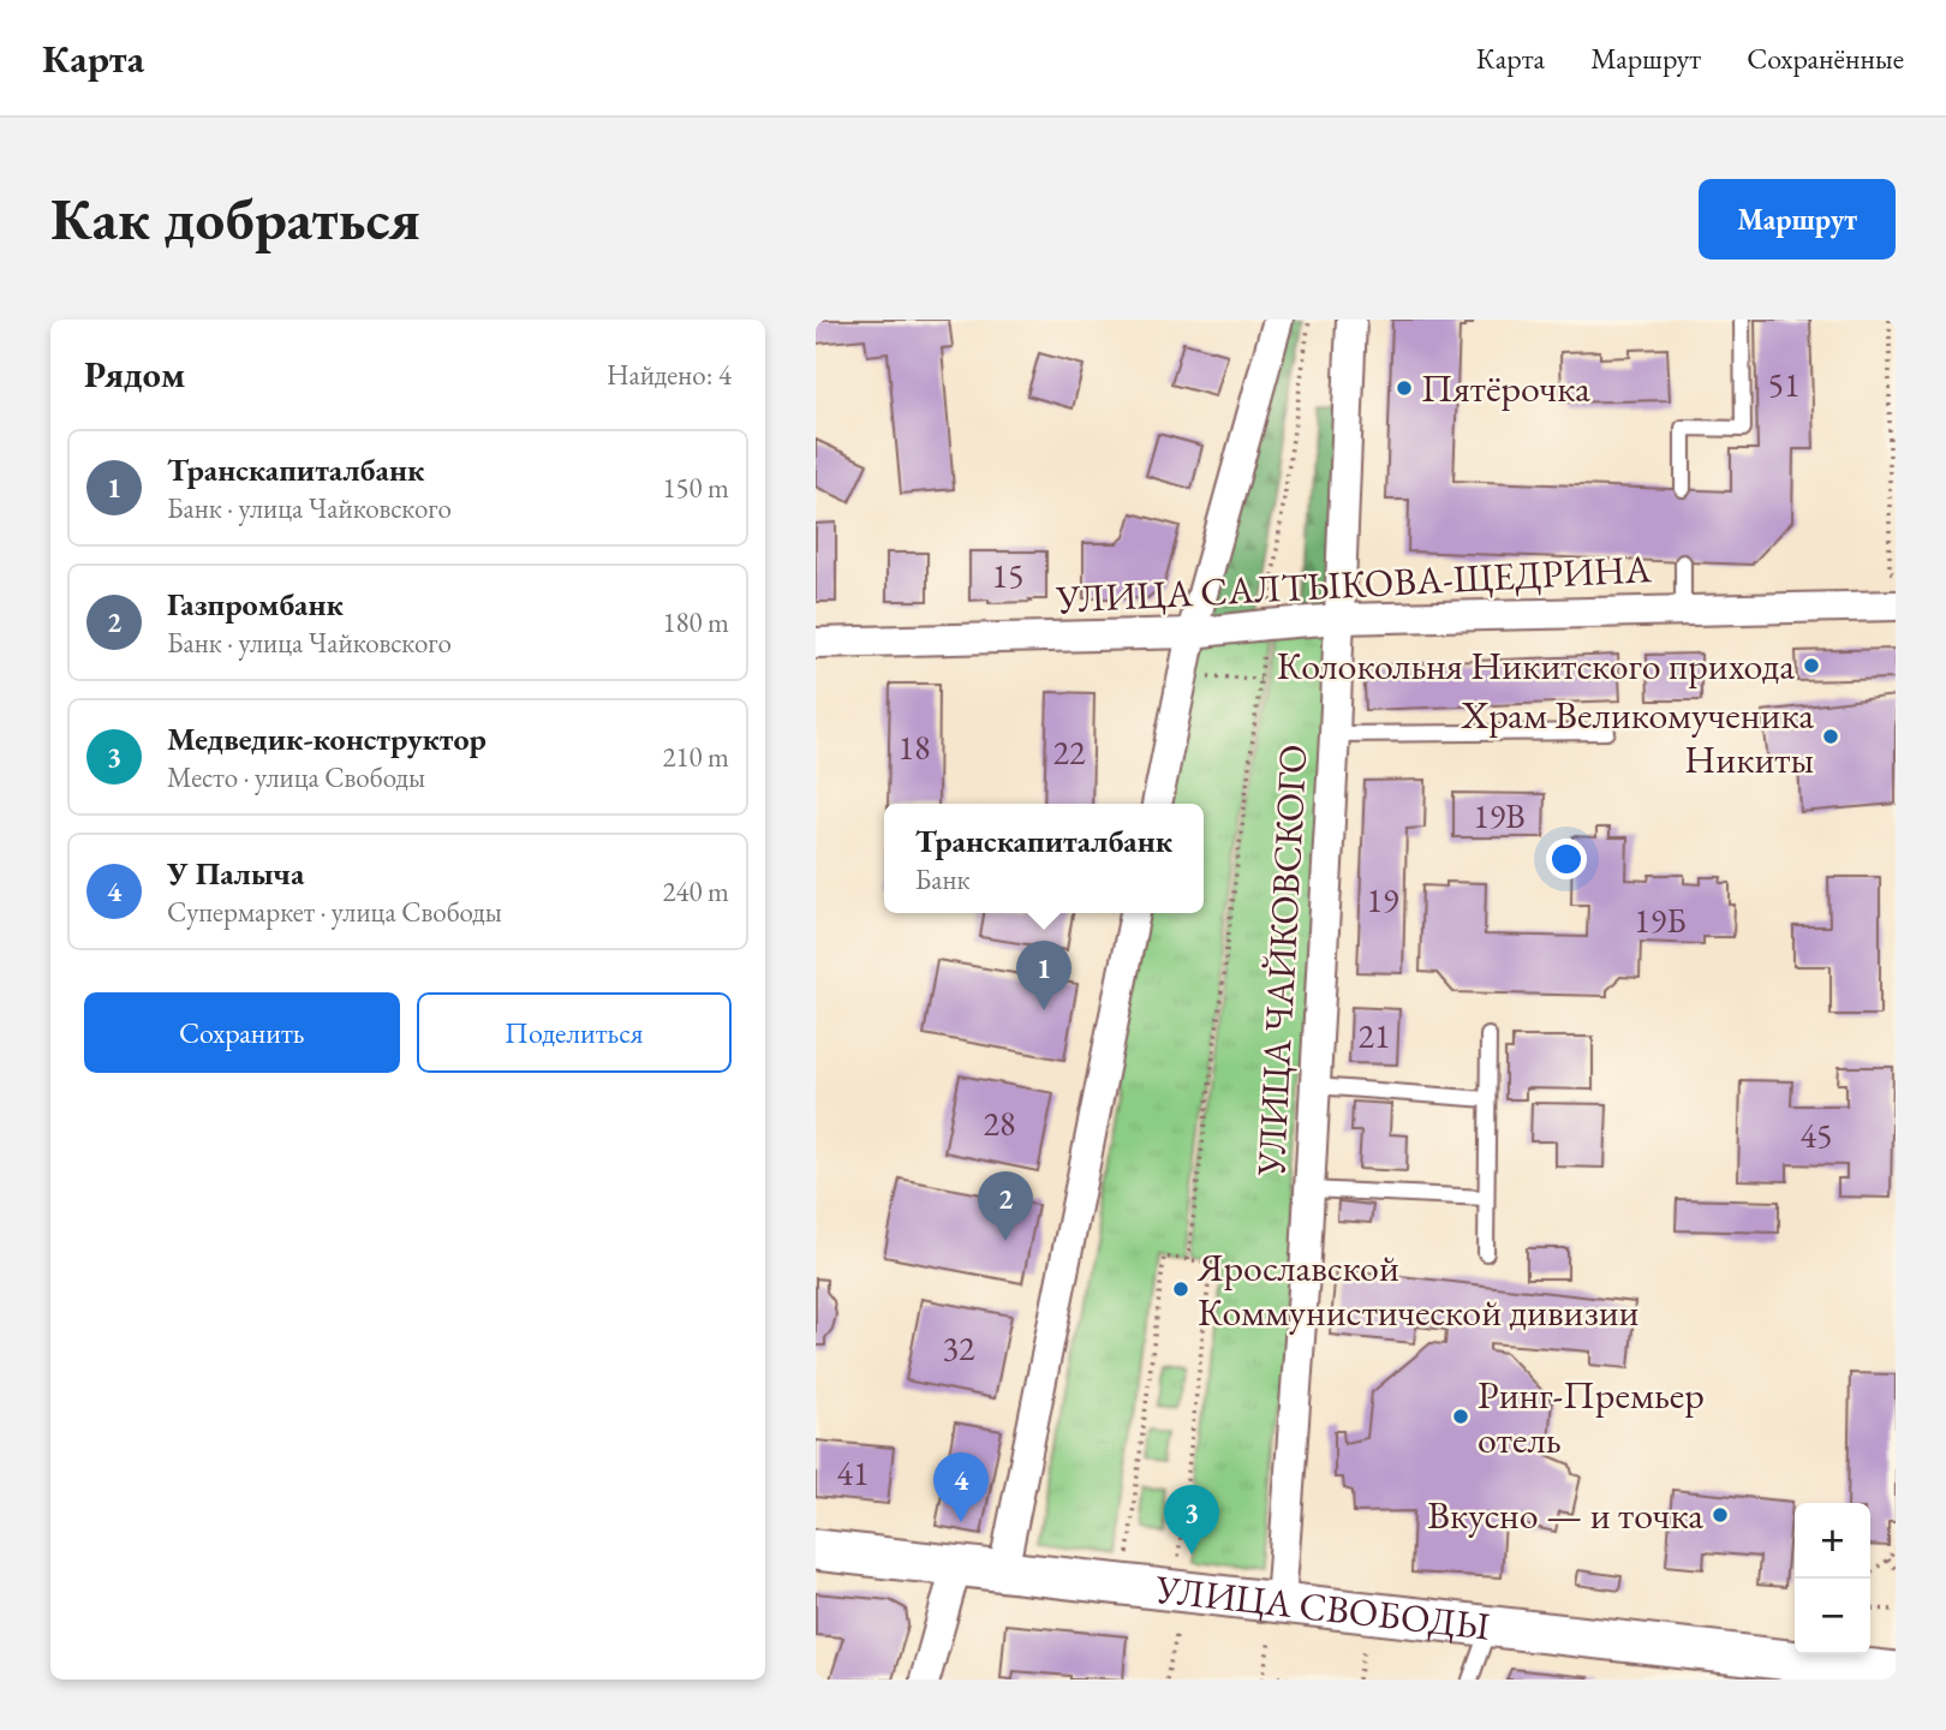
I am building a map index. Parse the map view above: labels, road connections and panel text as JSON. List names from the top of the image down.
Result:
{
  "streets": {
    "main road": ["УЛИЦА СВОБОДЫ"],
    "street": ["УЛИЦА САЛТЫКОВА-ЩЕДРИНА", "УЛИЦА ЧАЙКОВСКОГО"]
  },
  "crossings": [
    ["УЛИЦА САЛТЫКОВА-ЩЕДРИНА", "УЛИЦА ЧАЙКОВСКОГО"],
    ["УЛИЦА ЧАЙКОВСКОГО", "УЛИЦА СВОБОДЫ"]
  ],
  "places": [
    "Пятёрочка",
    "Колокольня Никитского прихода",
    "Храм Великомученика Никиты",
    "Ярославской Коммунистической дивизии",
    "Ринг-Премьер отель",
    "Вкусно — и точка"
  ],
  "house_numbers": [
    "51",
    "15",
    "18",
    "22",
    "19В",
    "19",
    "19Б",
    "21",
    "28",
    "45",
    "32",
    "41"
  ],
  "page": {
    "header": "Карта",
    "nav": ["Карта", "Маршрут", "Сохранённые"],
    "buttons": [
      "Маршрут",
      ["Сохранить", "Поделиться"]
    ],
    "title": "Как добраться",
    "heading": ["Рядом", "Найдено: 4"],
    "list": [
      {
        "mark": "1",
        "name": "Транскапиталбанк",
        "note": "Банк · улица Чайковского",
        "value": "150 m"
      },
      {
        "mark": "2",
        "name": "Газпромбанк",
        "note": "Банк · улица Чайковского",
        "value": "180 m"
      },
      {
        "mark": "3",
        "name": "Медведик-конструктор",
        "note": "Место · улица Свободы",
        "value": "210 m"
      },
      {
        "mark": "4",
        "name": "У Палыча",
        "note": "Супермаркет · улица Свободы",
        "value": "240 m"
      }
    ],
    "popup": ["Транскапиталбанк", "Банк"],
    "pins": [
      "1",
      "2",
      "4",
      "3"
    ],
    "map_buttons": ["+", "−"]
  }
}
